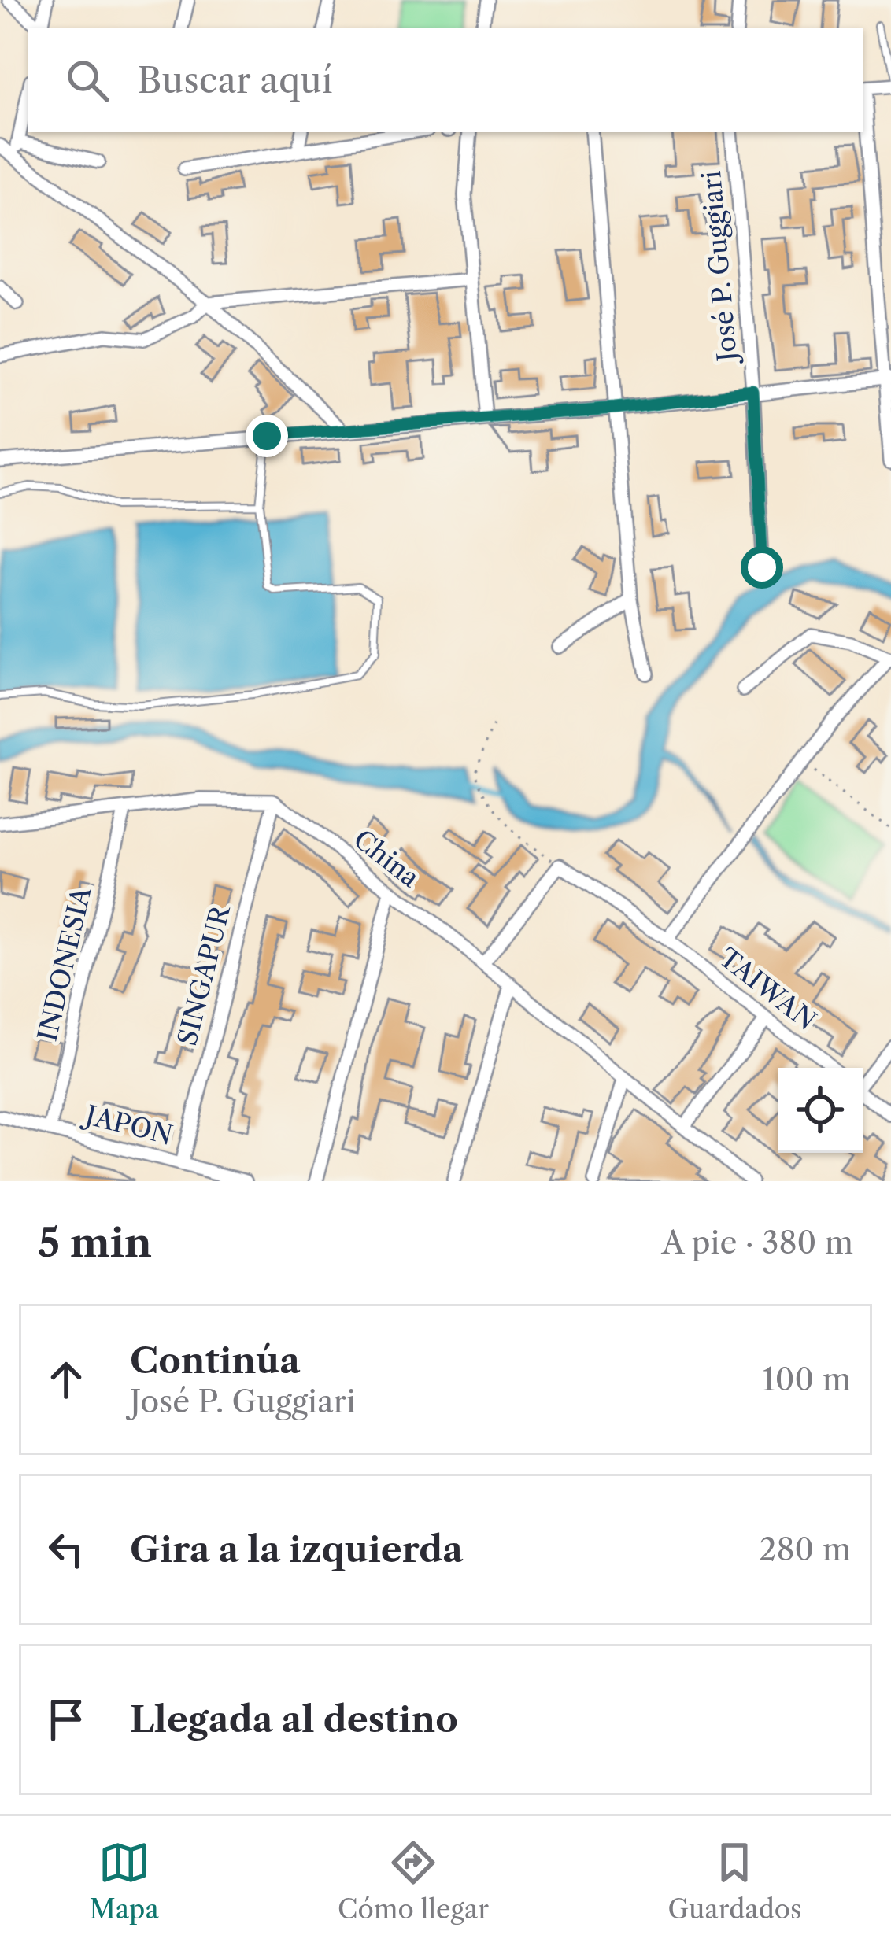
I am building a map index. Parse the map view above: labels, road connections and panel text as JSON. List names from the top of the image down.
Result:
{
  "streets": {
    "street": [
      "José P. Guggiari",
      "China",
      "INDONESIA",
      "SINGAPUR",
      "TAIWAN",
      "JAPON"
    ]
  },
  "crossings": [
    ["China", "SINGAPUR"],
    ["INDONESIA", "JAPON"],
    ["SINGAPUR", "JAPON"]
  ],
  "page": {
    "search": "Buscar aquí",
    "heading": ["5 min", "A pie · 380 m"],
    "list": [
      ["Continúa", "José P. Guggiari", "100 m"],
      ["Gira a la izquierda", "280 m"],
      "Llegada al destino"
    ],
    "nav": ["Mapa", "Cómo llegar", "Guardados"]
  }
}
